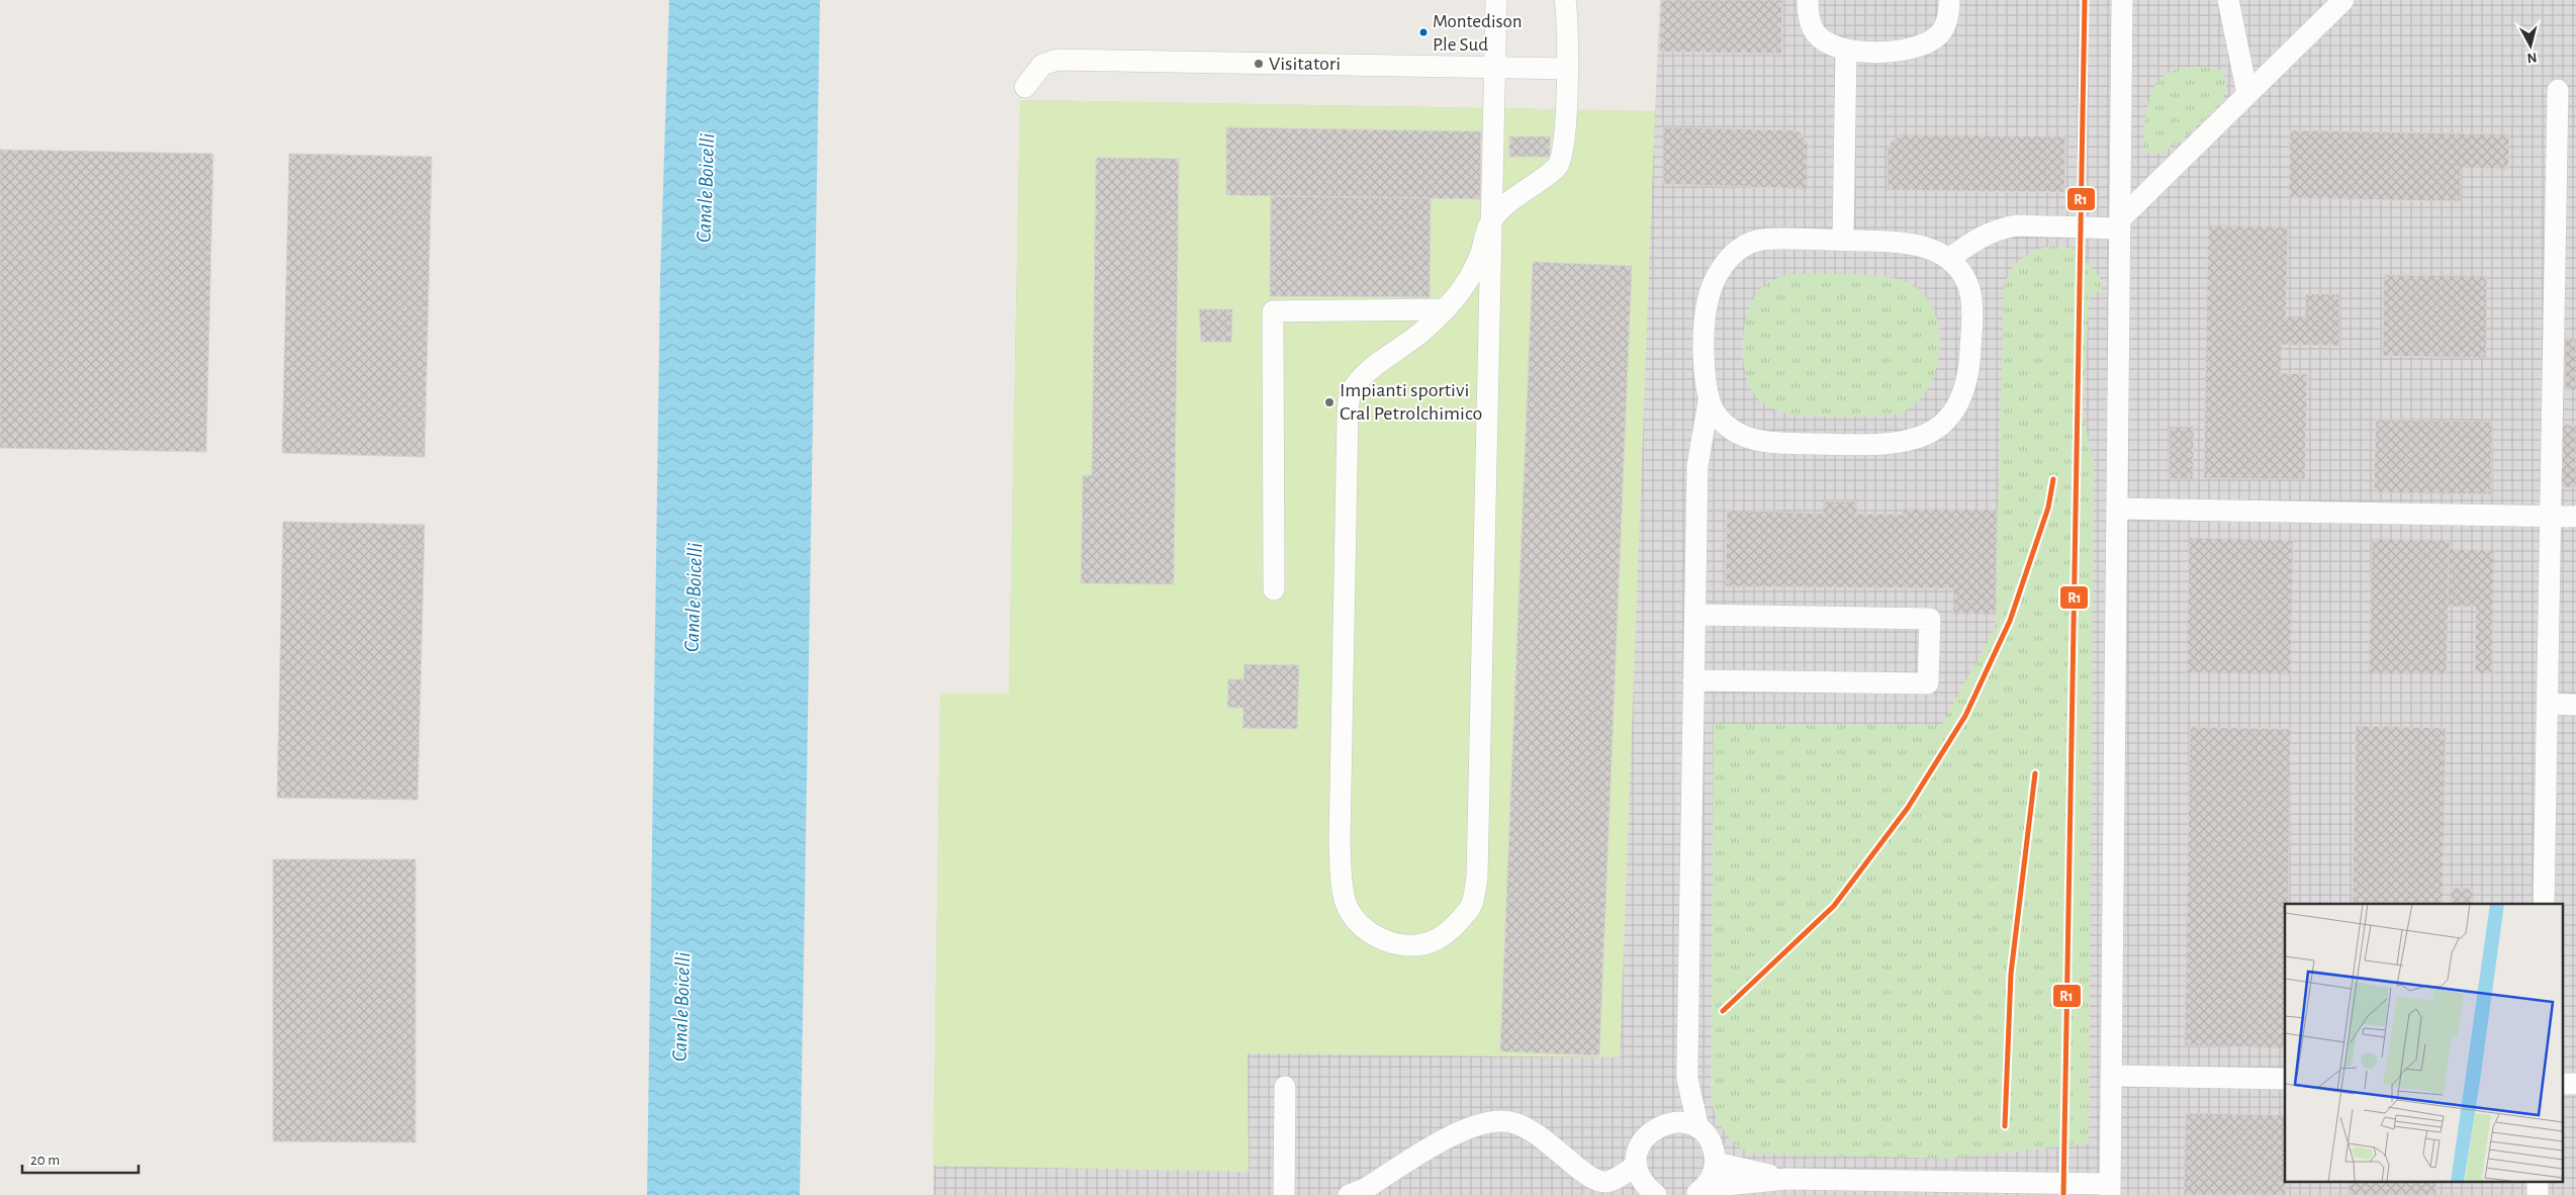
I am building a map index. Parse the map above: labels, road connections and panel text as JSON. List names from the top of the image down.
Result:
{
  "water": ["Canale Boicelli"],
  "places": ["Montedison P.le Sud", "Visitatori", "Impianti sportivi Cral Petrolchimico"],
  "lines": ["transit line R1"],
  "scale_bar": "20 m",
  "north": "bottom"
}
